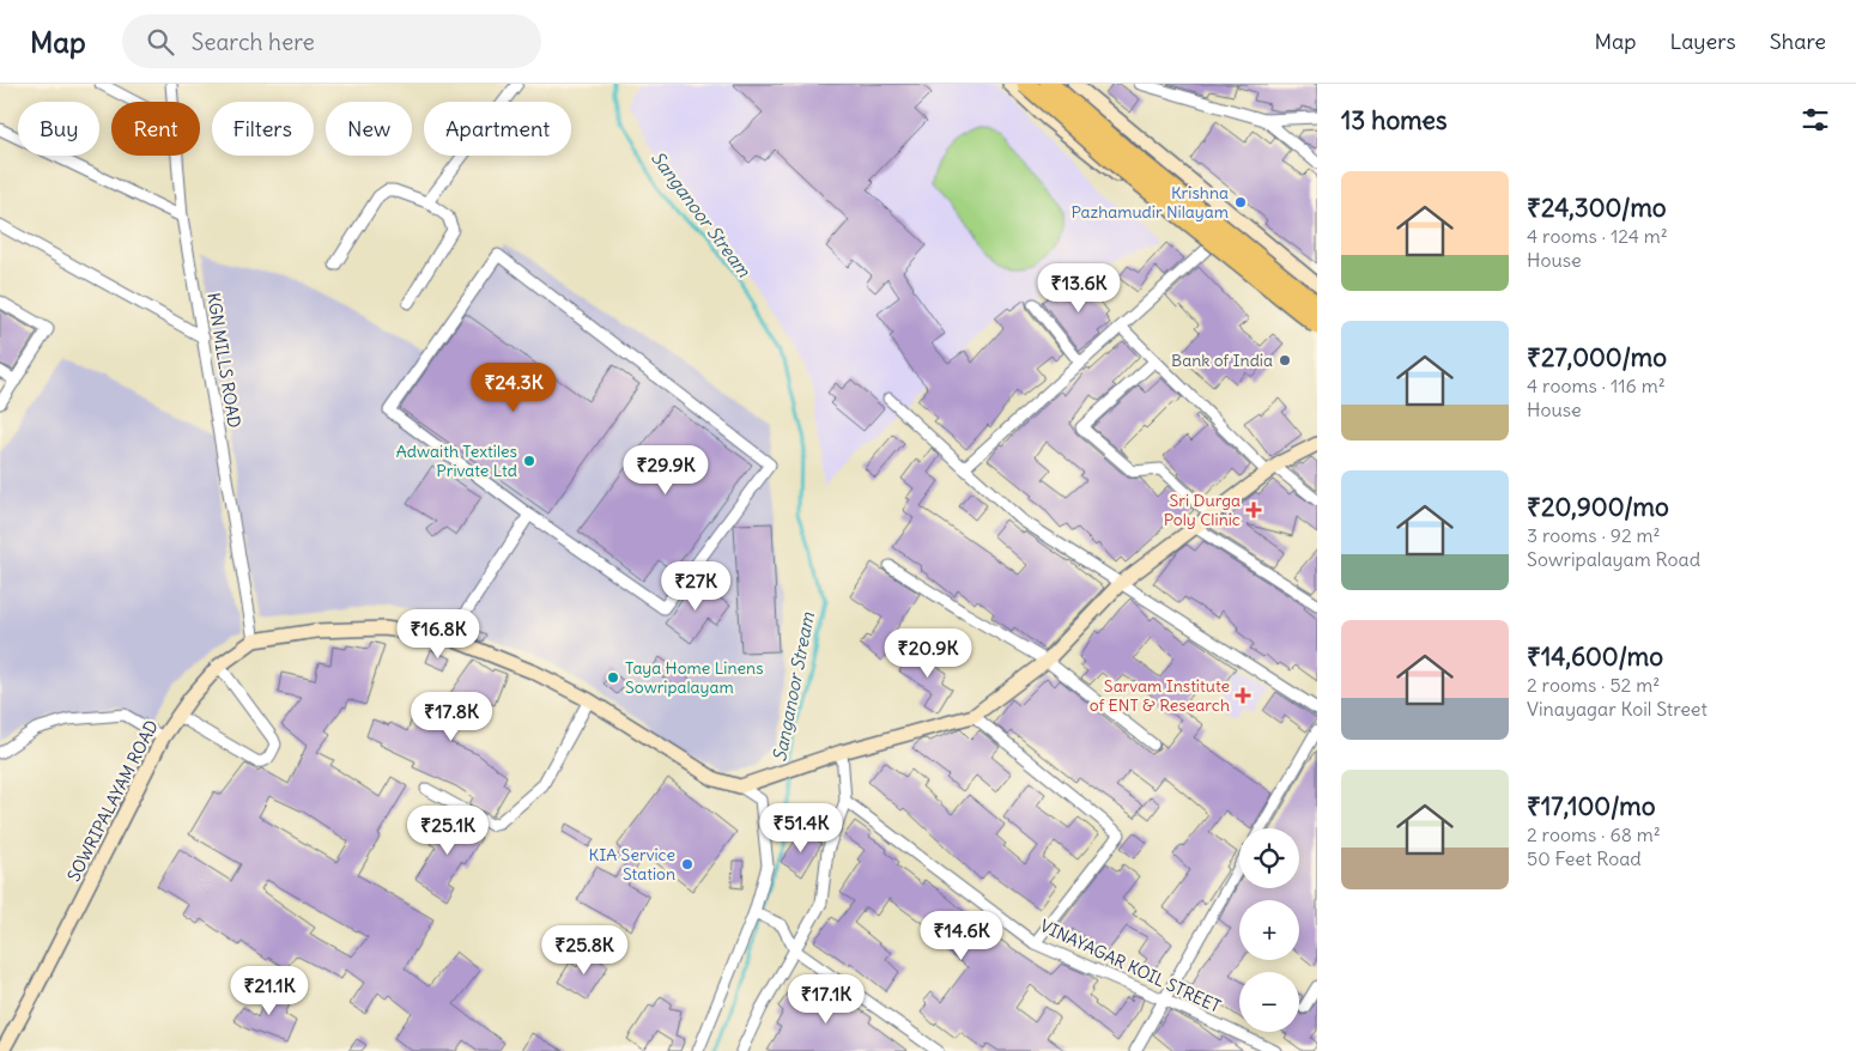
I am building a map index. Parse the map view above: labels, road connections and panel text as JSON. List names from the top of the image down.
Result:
{
  "streets": {
    "street": ["KGN MILLS ROAD", "SOWRIPALAYAM ROAD", "VINAYAGAR KOIL STREET"]
  },
  "crossings": [
    ["KGN MILLS ROAD", "SOWRIPALAYAM ROAD"]
  ],
  "water": ["Sanganoor Stream"],
  "places": {
    "other": [
      "Krishna Pazhamudir Nilayam",
      "Bank of India",
      "Adwaith Textiles Private Ltd",
      "Taya Home Linens Sowripalayam",
      "KIA Service Station"
    ],
    "health": ["Sri Durga Poly Clinic", "Sarvam Institute of ENT & Research"]
  },
  "page": {
    "header": "Map",
    "search": "Search here",
    "nav": ["Map", "Layers", "Share"],
    "heading": "13 homes",
    "chip": [
      "Buy",
      "Rent",
      "Filters",
      "New",
      "Apartment"
    ],
    "list": [
      {
        "name": "₹24,300/mo",
        "note": "4 rooms · 124 m² · House"
      },
      {
        "name": "₹27,000/mo",
        "note": "4 rooms · 116 m² · House"
      },
      {
        "name": "₹20,900/mo",
        "note": "3 rooms · 92 m² · Sowripalayam Road"
      },
      {
        "name": "₹14,600/mo",
        "note": "2 rooms · 52 m² · Vinayagar Koil Street"
      },
      {
        "name": "₹17,100/mo",
        "note": "2 rooms · 68 m² · 50 Feet Road"
      }
    ],
    "price": [
      "₹13.6K",
      "₹24.3K",
      "₹29.9K",
      "₹27K",
      "₹16.8K",
      "₹20.9K",
      "₹17.8K",
      "₹51.4K",
      "₹25.1K",
      "₹14.6K",
      "₹25.8K",
      "₹21.1K",
      "₹17.1K"
    ],
    "map_buttons": ["+", "−"]
  }
}
